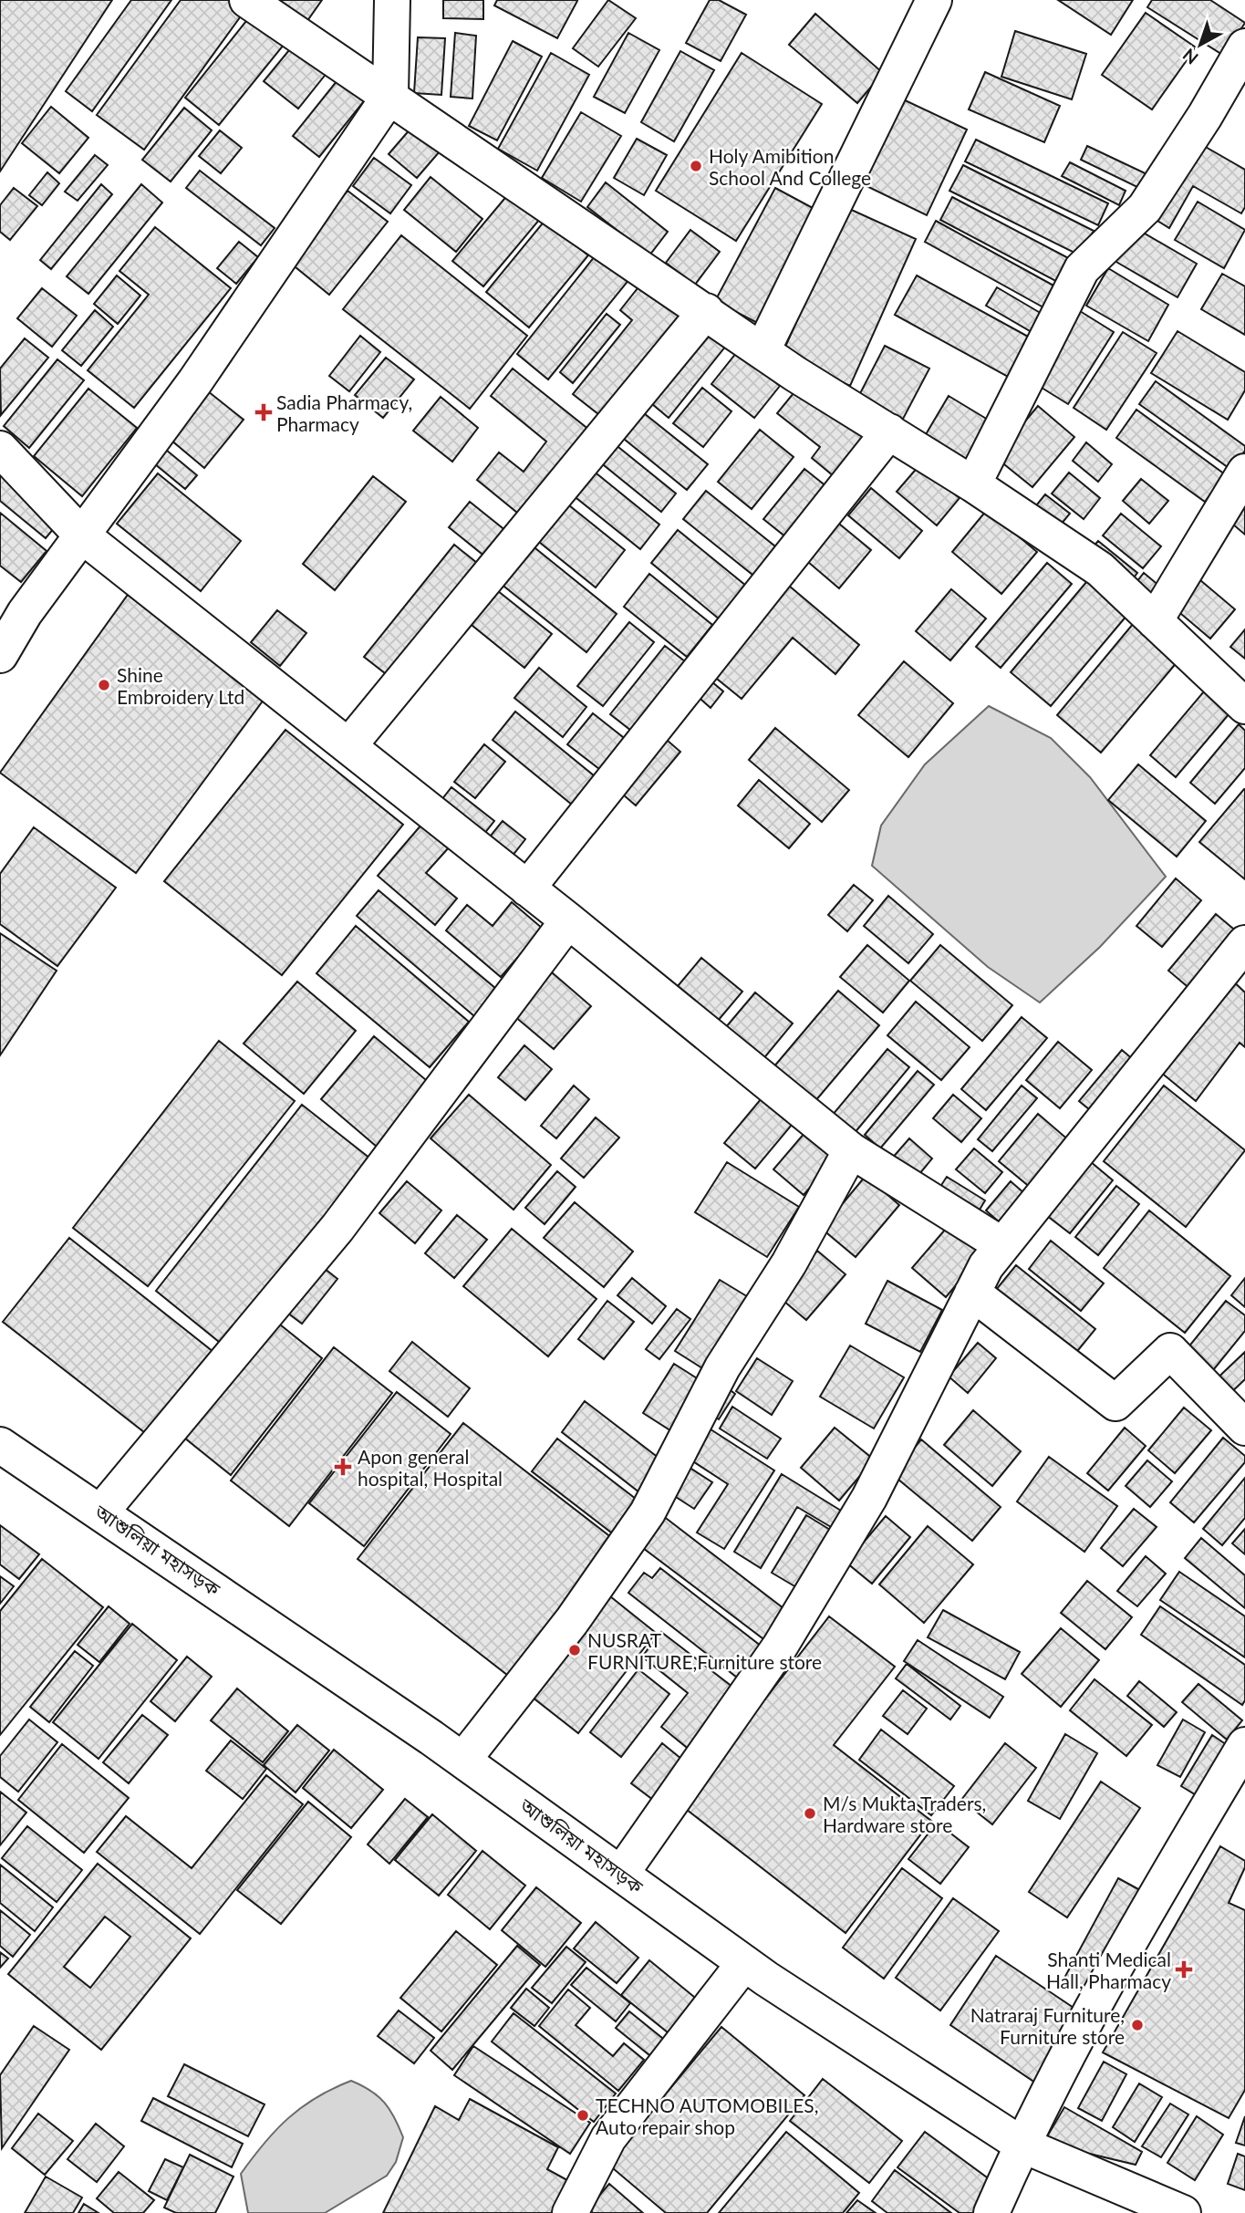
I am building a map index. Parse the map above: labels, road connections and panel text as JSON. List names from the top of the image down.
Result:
{
  "streets": {
    "main road": ["আশুলিয়া মহাসড়ক"]
  },
  "places": {
    "other": [
      "Holy Amibition School And College",
      "Shine Embroidery Ltd",
      "NUSRAT FURNITURE,Furniture store",
      "M/s Mukta Traders, Hardware store",
      "Natraraj Furniture, Furniture store",
      "TECHNO AUTOMOBILES, Auto repair shop"
    ],
    "health": ["Sadia Pharmacy, Pharmacy", "Apon general hospital, Hospital", "Shanti Medical Hall, Pharmacy"]
  },
  "north": "bottom left"
}
